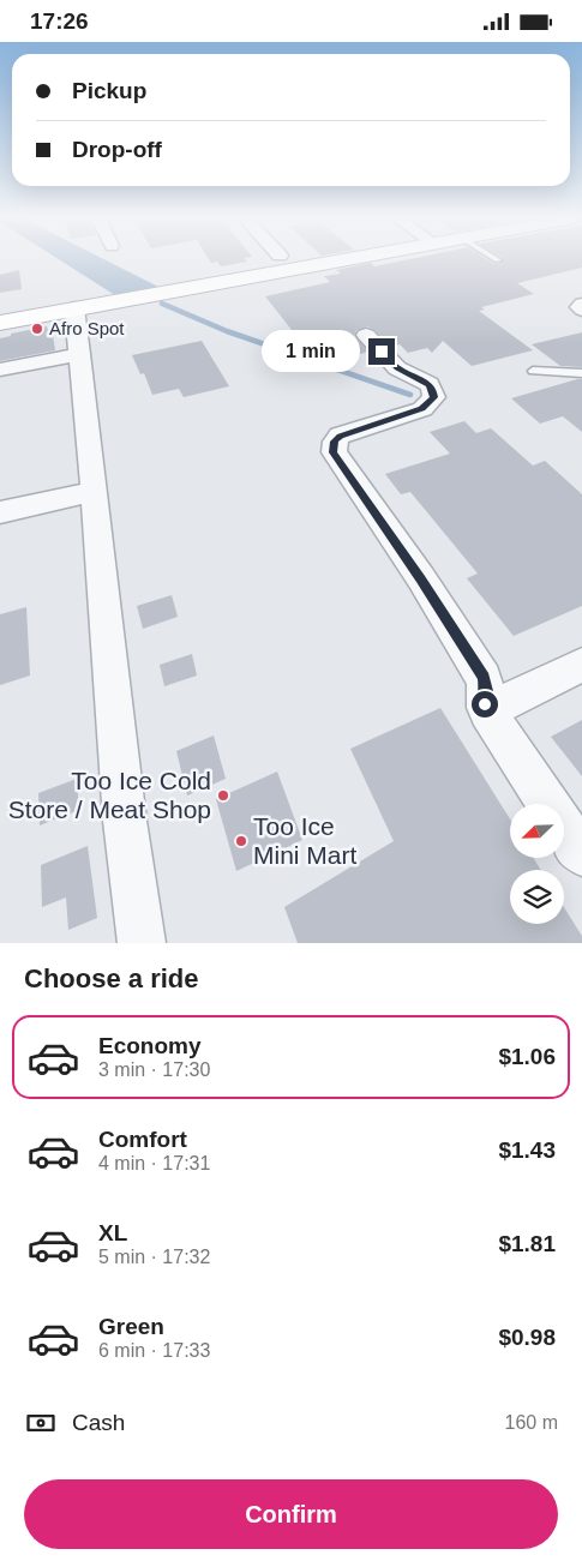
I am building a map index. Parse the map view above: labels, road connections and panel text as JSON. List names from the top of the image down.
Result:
{
  "places": ["Afro Spot", "Too Ice Cold Store / Meat Shop", "Too Ice Mini Mart"],
  "north": "bottom left",
  "page": {
    "status": "17:26",
    "banner": ["Pickup", "Drop-off"],
    "bubble": "1 min",
    "heading": "Choose a ride",
    "list": [
      {
        "name": "Economy",
        "note": "3 min · 17:30",
        "value": "$1.06"
      },
      {
        "name": "Comfort",
        "note": "4 min · 17:31",
        "value": "$1.43"
      },
      {
        "name": "XL",
        "note": "5 min · 17:32",
        "value": "$1.81"
      },
      {
        "name": "Green",
        "note": "6 min · 17:33",
        "value": "$0.98"
      }
    ],
    "pay": ["Cash", "160 m"],
    "buttons": "Confirm"
  }
}
